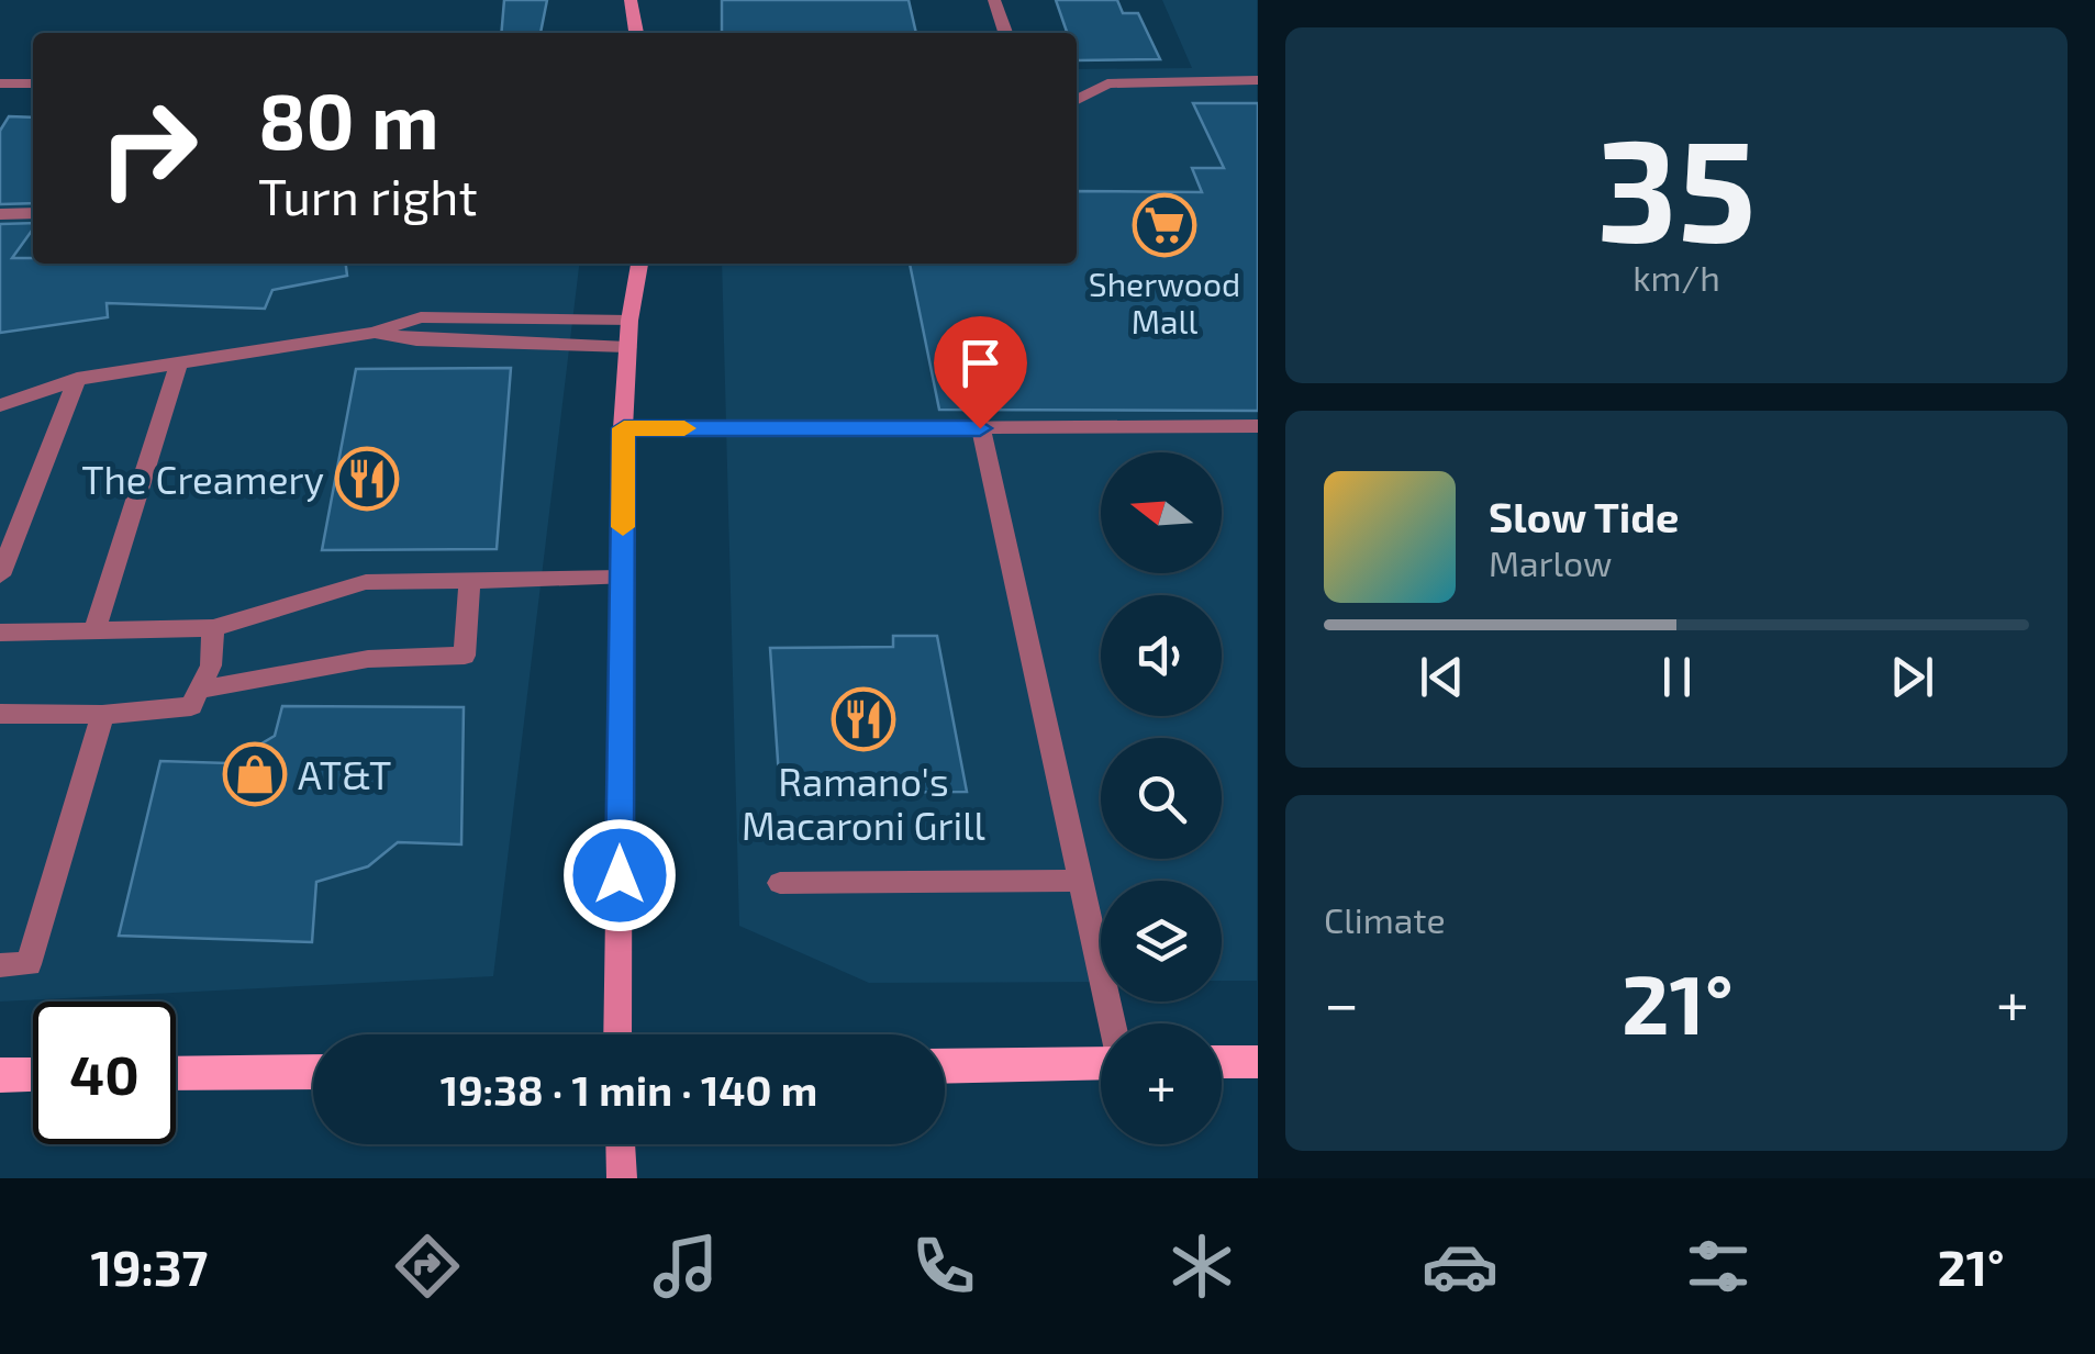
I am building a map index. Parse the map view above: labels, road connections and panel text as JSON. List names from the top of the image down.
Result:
{
  "places": {
    "supermarket": ["Sherwood Mall"],
    "restaurant": ["The Creamery", "Ramano's Macaroni Grill"],
    "shop": ["AT&T"]
  },
  "north": "left",
  "page": {
    "tile": [
      ["35", "km/h"],
      "Climate"
    ],
    "turn": ["80 m", "Turn right"],
    "map_buttons": "+",
    "song": ["Slow Tide", "Marlow"],
    "heat": ["−", "21°", "+"],
    "limit": "40",
    "trip": "19:38 · 1 min · 140 m",
    "tabs": ["19:37", "21°"]
  }
}
